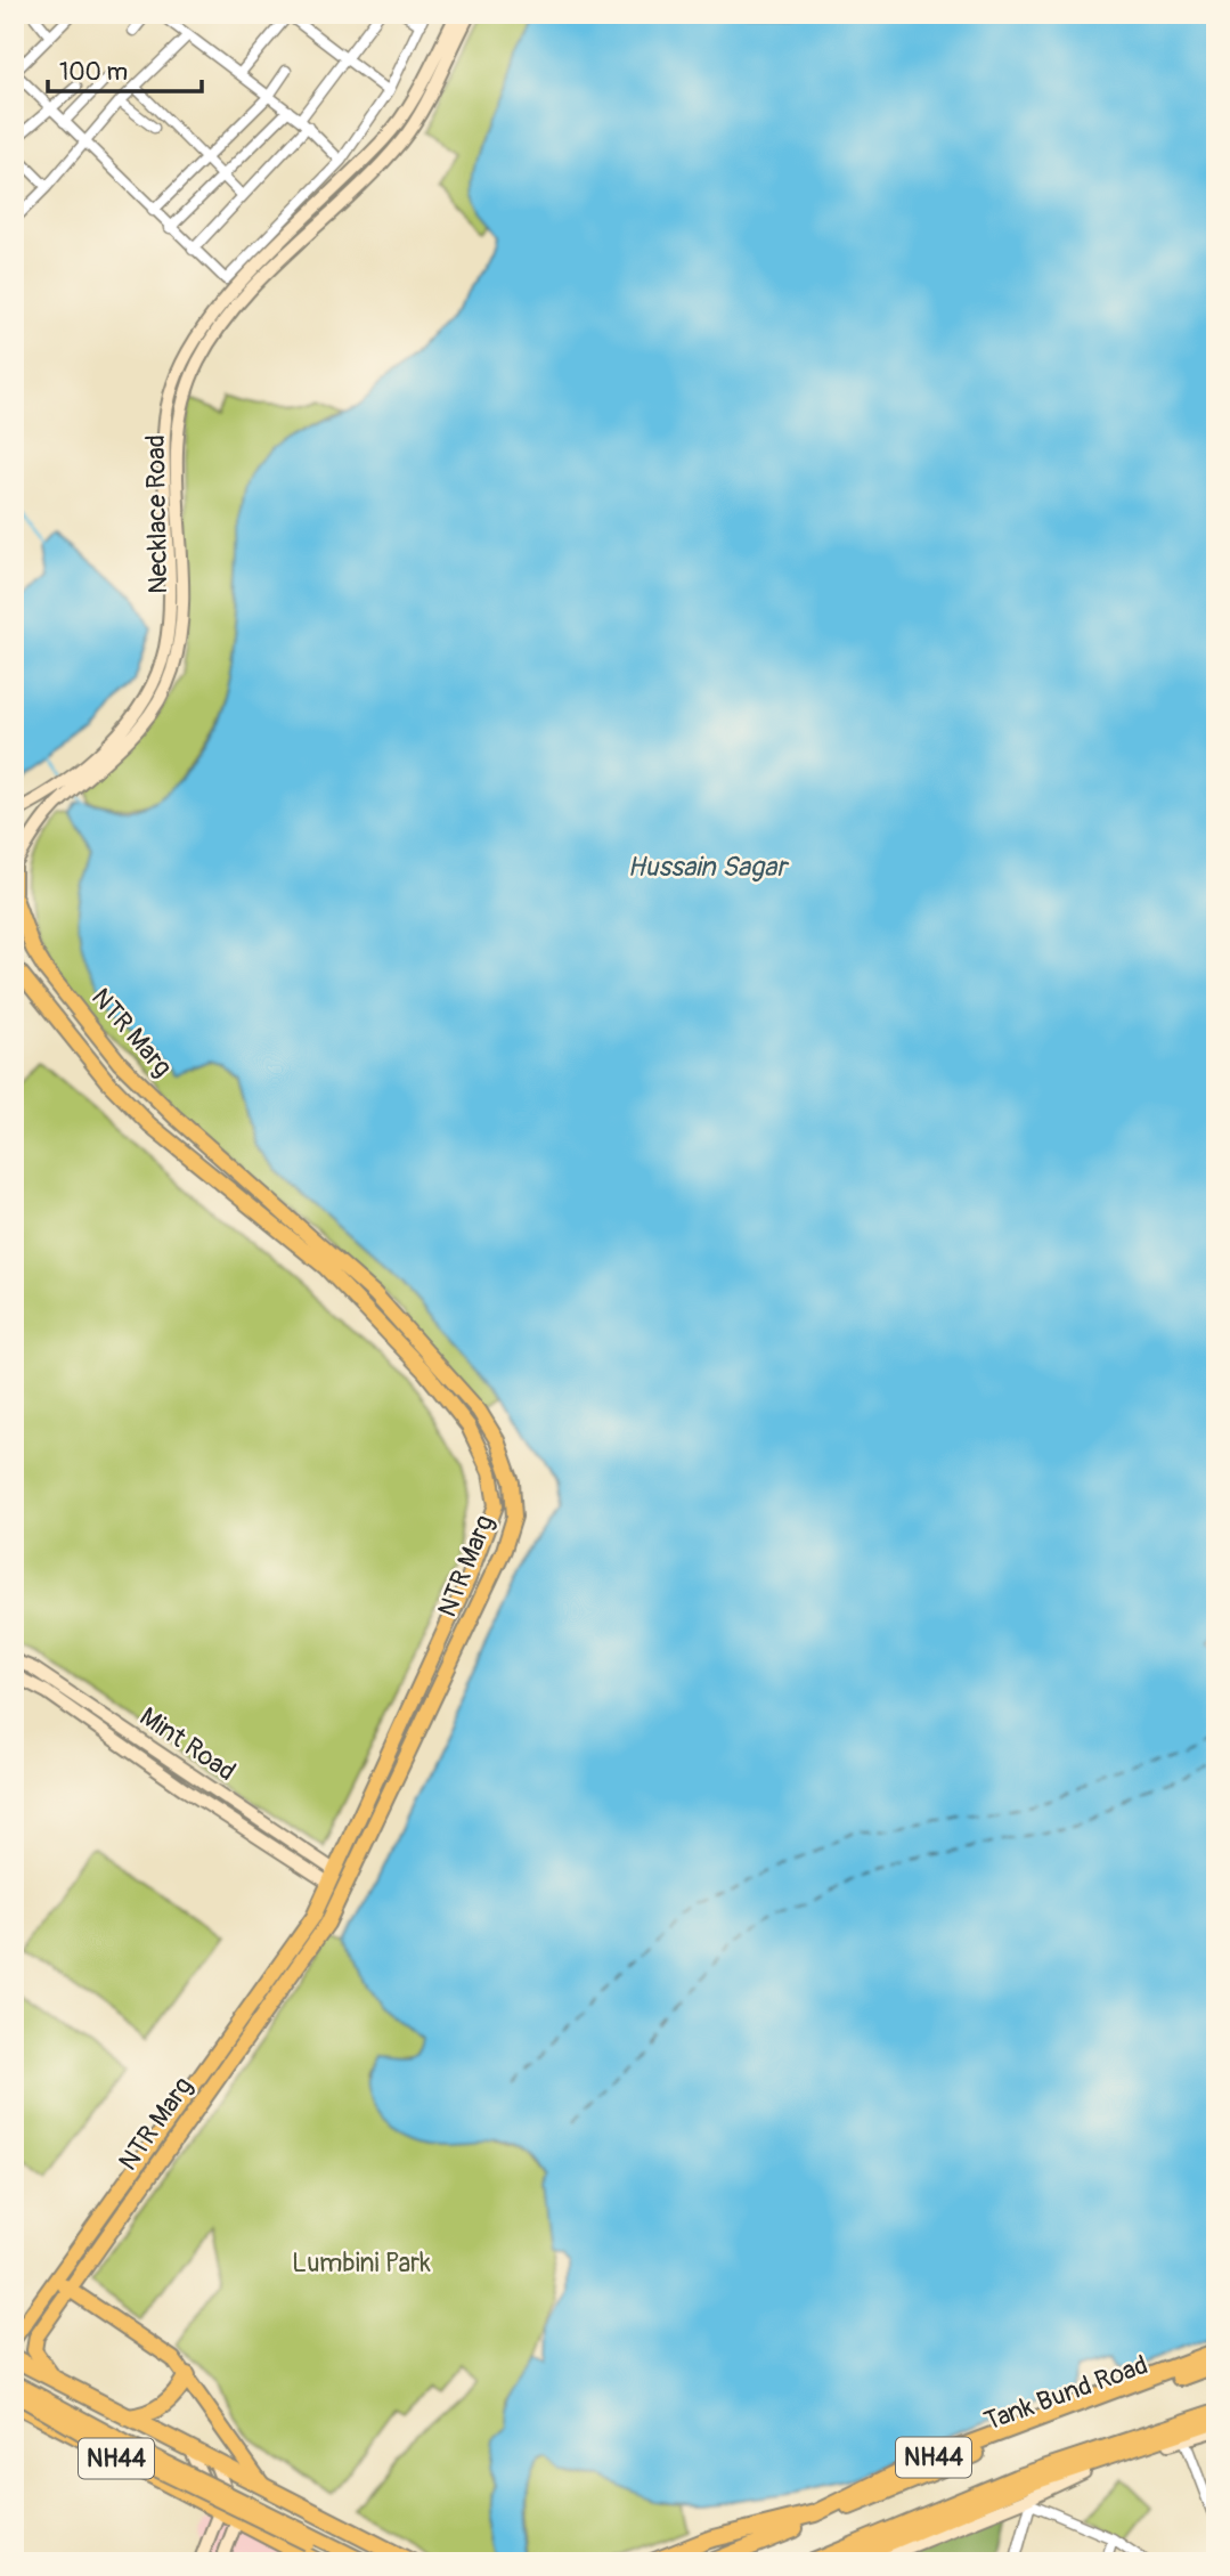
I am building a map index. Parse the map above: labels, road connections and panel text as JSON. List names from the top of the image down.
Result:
{
  "streets": {
    "highway": ["Tank Bund Road", "NH44"],
    "main road": ["Necklace Road", "NTR Marg", "Mint Road"]
  },
  "crossings": [
    ["NTR Marg", "Mint Road"],
    ["NTR Marg", "NH44"]
  ],
  "water": ["Hussain Sagar"],
  "parks": ["Lumbini Park"],
  "scale_bar": "100 m"
}
